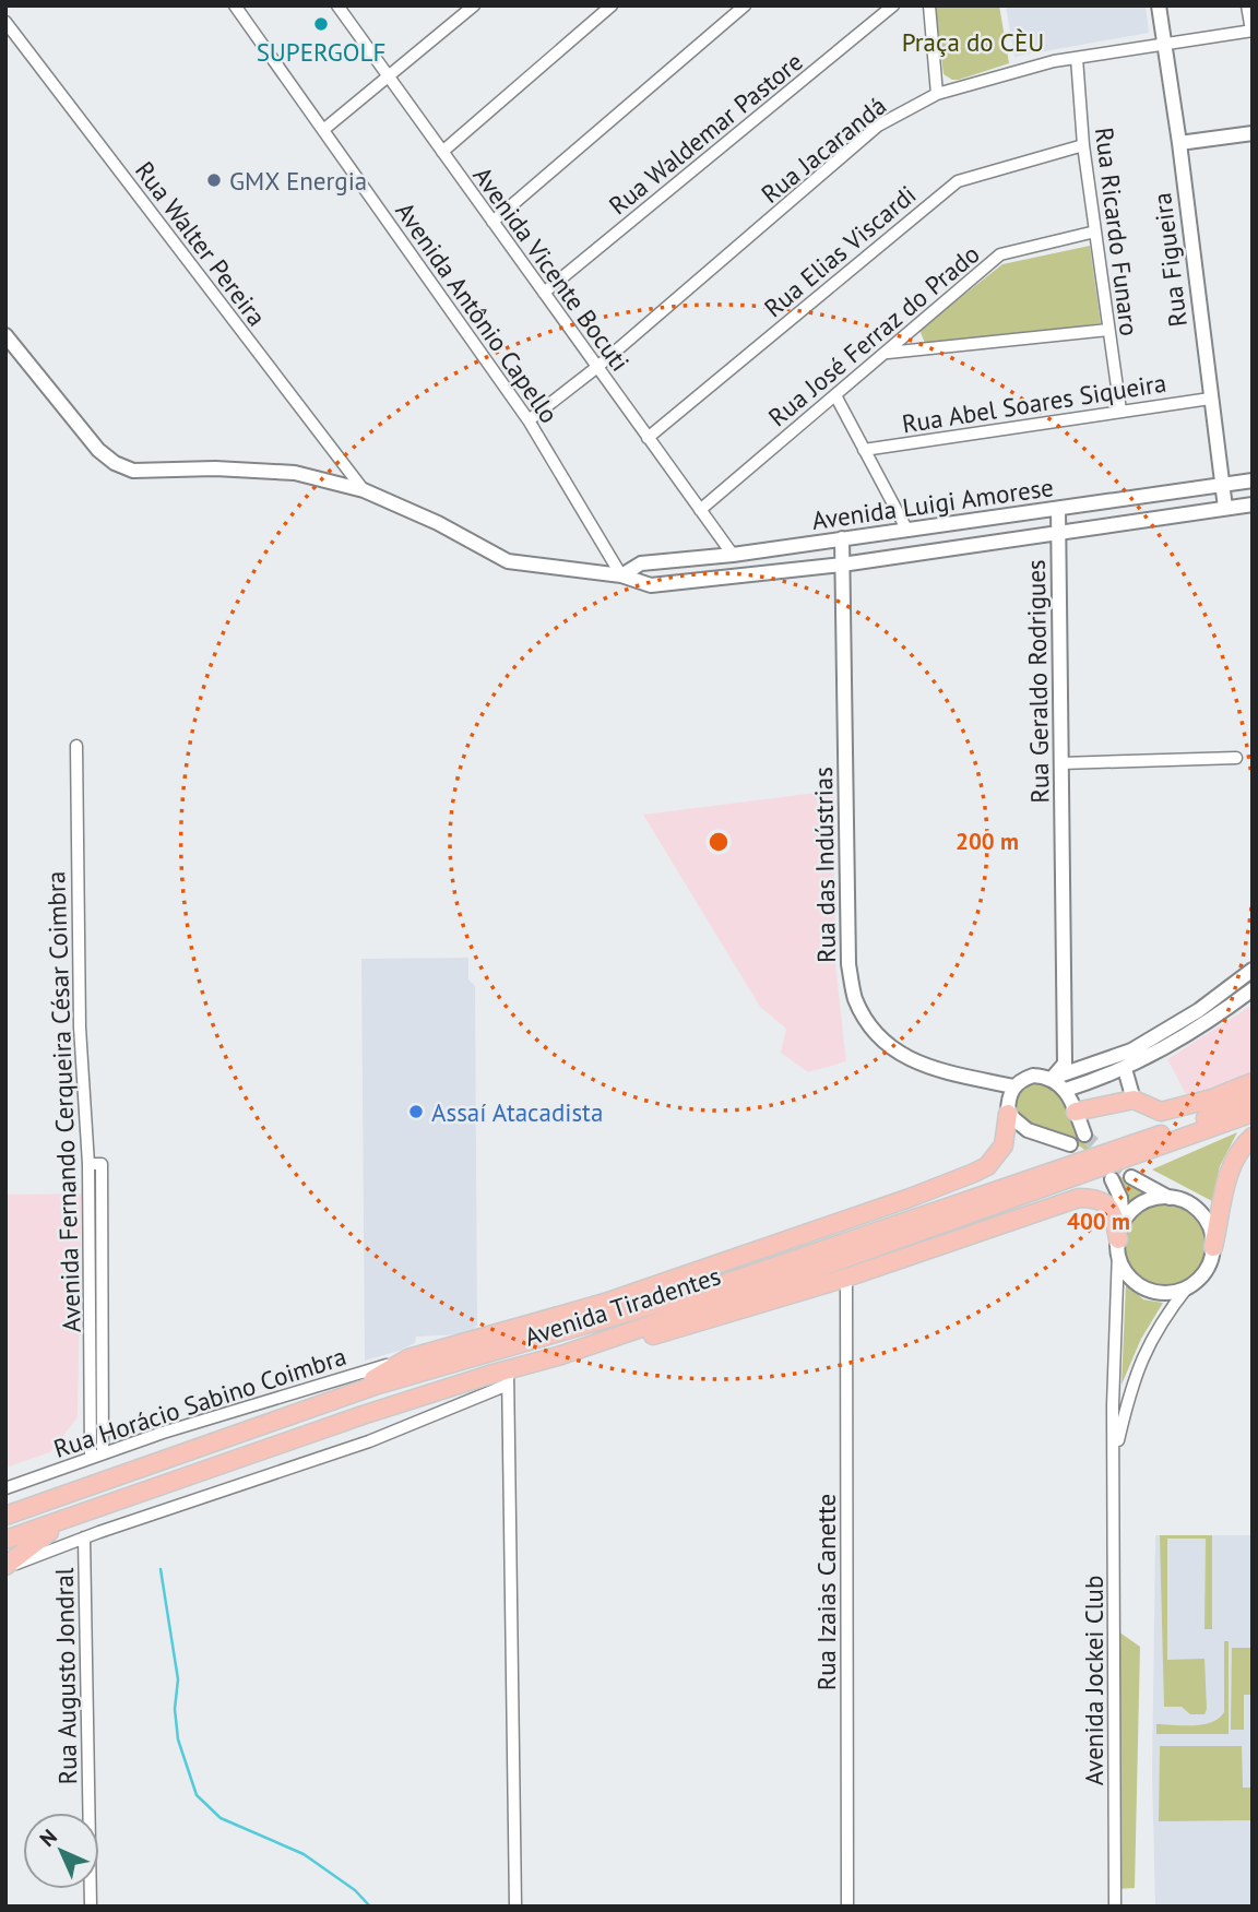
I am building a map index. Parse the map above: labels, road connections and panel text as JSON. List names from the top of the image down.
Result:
{
  "streets": {
    "highway": ["Avenida Tiradentes"],
    "street": [
      "Rua Waldemar Pastore",
      "Rua Jacarandá",
      "Rua Ricardo Funaro",
      "Rua Walter Pereira",
      "Rua Elias Viscardi",
      "Rua Figueira",
      "Avenida Vicente Bocuti",
      "Avenida Antônio Capello",
      "Rua José Ferraz do Prado",
      "Rua Abel Soares Siqueira",
      "Avenida Luigi Amorese",
      "Rua Geraldo Rodrigues",
      "Rua das Indústrias",
      "Avenida Fernando Cerqueira César Coimbra",
      "Rua Horácio Sabino Coimbra",
      "Rua Izaias Canette",
      "Rua Augusto Jondral",
      "Avenida Jockei Club"
    ]
  },
  "crossings": [
    ["Rua Waldemar Pastore", "Avenida Vicente Bocuti"],
    ["Rua Jacarandá", "Rua Ricardo Funaro"],
    ["Rua Jacarandá", "Rua Figueira"],
    ["Rua Jacarandá", "Avenida Vicente Bocuti"],
    ["Rua Jacarandá", "Avenida Antônio Capello"],
    ["Rua Ricardo Funaro", "Rua Elias Viscardi"],
    ["Rua Ricardo Funaro", "Rua José Ferraz do Prado"],
    ["Rua Ricardo Funaro", "Rua Abel Soares Siqueira"],
    ["Rua Walter Pereira", "Avenida Luigi Amorese"],
    ["Rua Elias Viscardi", "Avenida Vicente Bocuti"],
    ["Rua Figueira", "Rua Abel Soares Siqueira"],
    ["Rua Figueira", "Avenida Luigi Amorese"],
    ["Avenida Vicente Bocuti", "Rua José Ferraz do Prado"],
    ["Avenida Vicente Bocuti", "Avenida Luigi Amorese"],
    ["Avenida Antônio Capello", "Avenida Luigi Amorese"],
    ["Avenida Luigi Amorese", "Rua Geraldo Rodrigues"],
    ["Avenida Luigi Amorese", "Rua das Indústrias"],
    ["Avenida Fernando Cerqueira César Coimbra", "Rua Horácio Sabino Coimbra"]
  ],
  "parks": ["Praça do CÈU"],
  "places": ["SUPERGOLF", "GMX Energia", "Assaí Atacadista"],
  "north": "top left",
  "rings": ["200 m", "400 m"]
}
